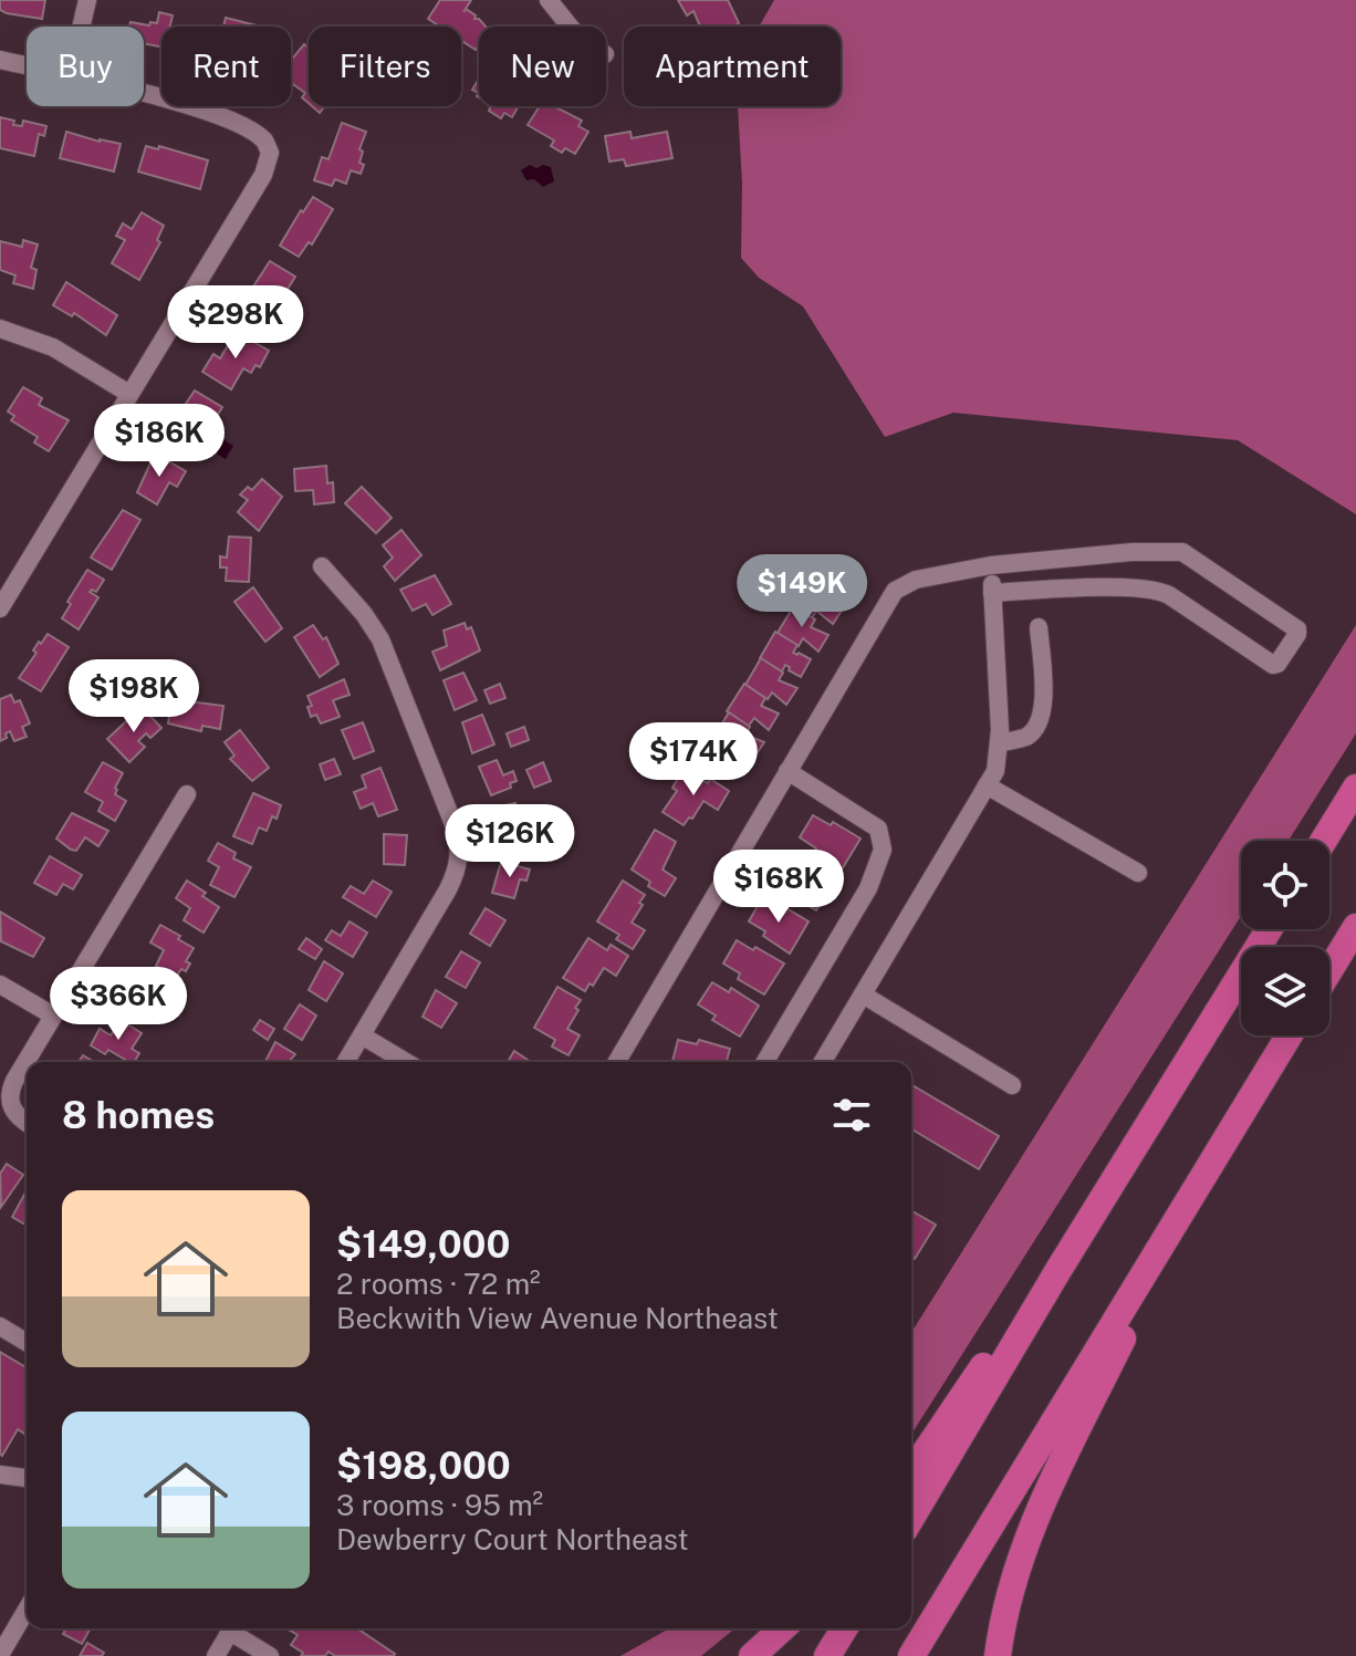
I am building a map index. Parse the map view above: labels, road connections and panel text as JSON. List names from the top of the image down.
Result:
{
  "page": {
    "chip": [
      "Buy",
      "Rent",
      "Filters",
      "New",
      "Apartment"
    ],
    "price": [
      "$298K",
      "$186K",
      "$149K",
      "$198K",
      "$174K",
      "$126K",
      "$168K",
      "$366K"
    ],
    "heading": "8 homes",
    "list": [
      {
        "name": "$149,000",
        "note": "2 rooms · 72 m² · Beckwith View Avenue Northeast"
      },
      {
        "name": "$198,000",
        "note": "3 rooms · 95 m² · Dewberry Court Northeast"
      }
    ]
  }
}
